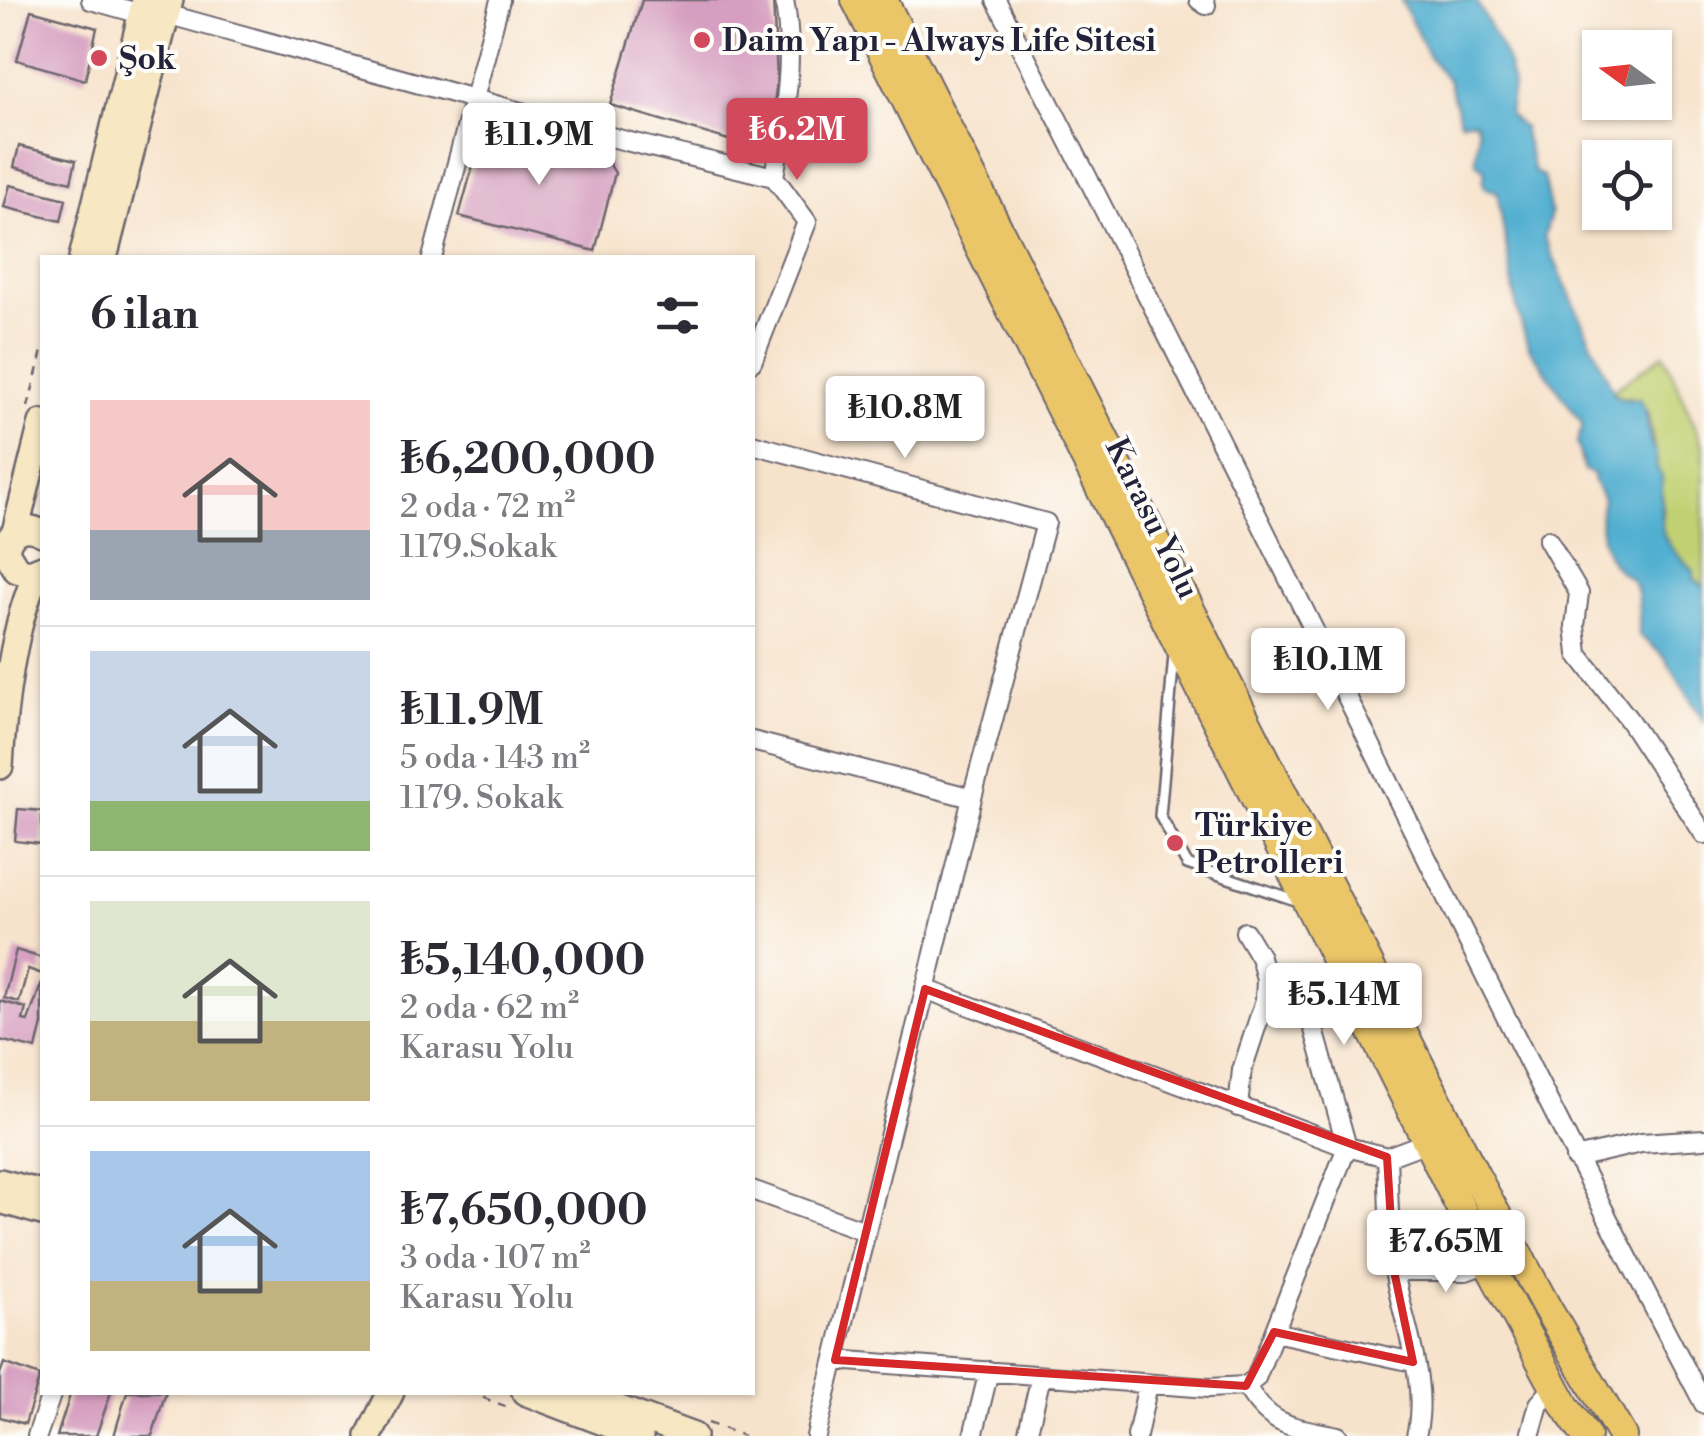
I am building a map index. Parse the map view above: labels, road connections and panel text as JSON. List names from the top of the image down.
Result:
{
  "streets": {
    "highway": ["Karasu Yolu"]
  },
  "places": ["Daim Yapı - Always Life Sitesi", "Şok", "Türkiye Petrolleri"],
  "north": "left",
  "page": {
    "price": [
      "₺6.2M",
      "₺11.9M",
      "₺10.8M",
      "₺10.1M",
      "₺5.14M",
      "₺7.65M"
    ],
    "heading": "6 ilan",
    "list": [
      {
        "name": "₺6,200,000",
        "note": "2 oda · 72 m² · 1179.Sokak"
      },
      {
        "name": "₺11.9M",
        "note": "5 oda · 143 m² · 1179. Sokak"
      },
      {
        "name": "₺5,140,000",
        "note": "2 oda · 62 m² · Karasu Yolu"
      },
      {
        "name": "₺7,650,000",
        "note": "3 oda · 107 m² · Karasu Yolu"
      }
    ]
  }
}
